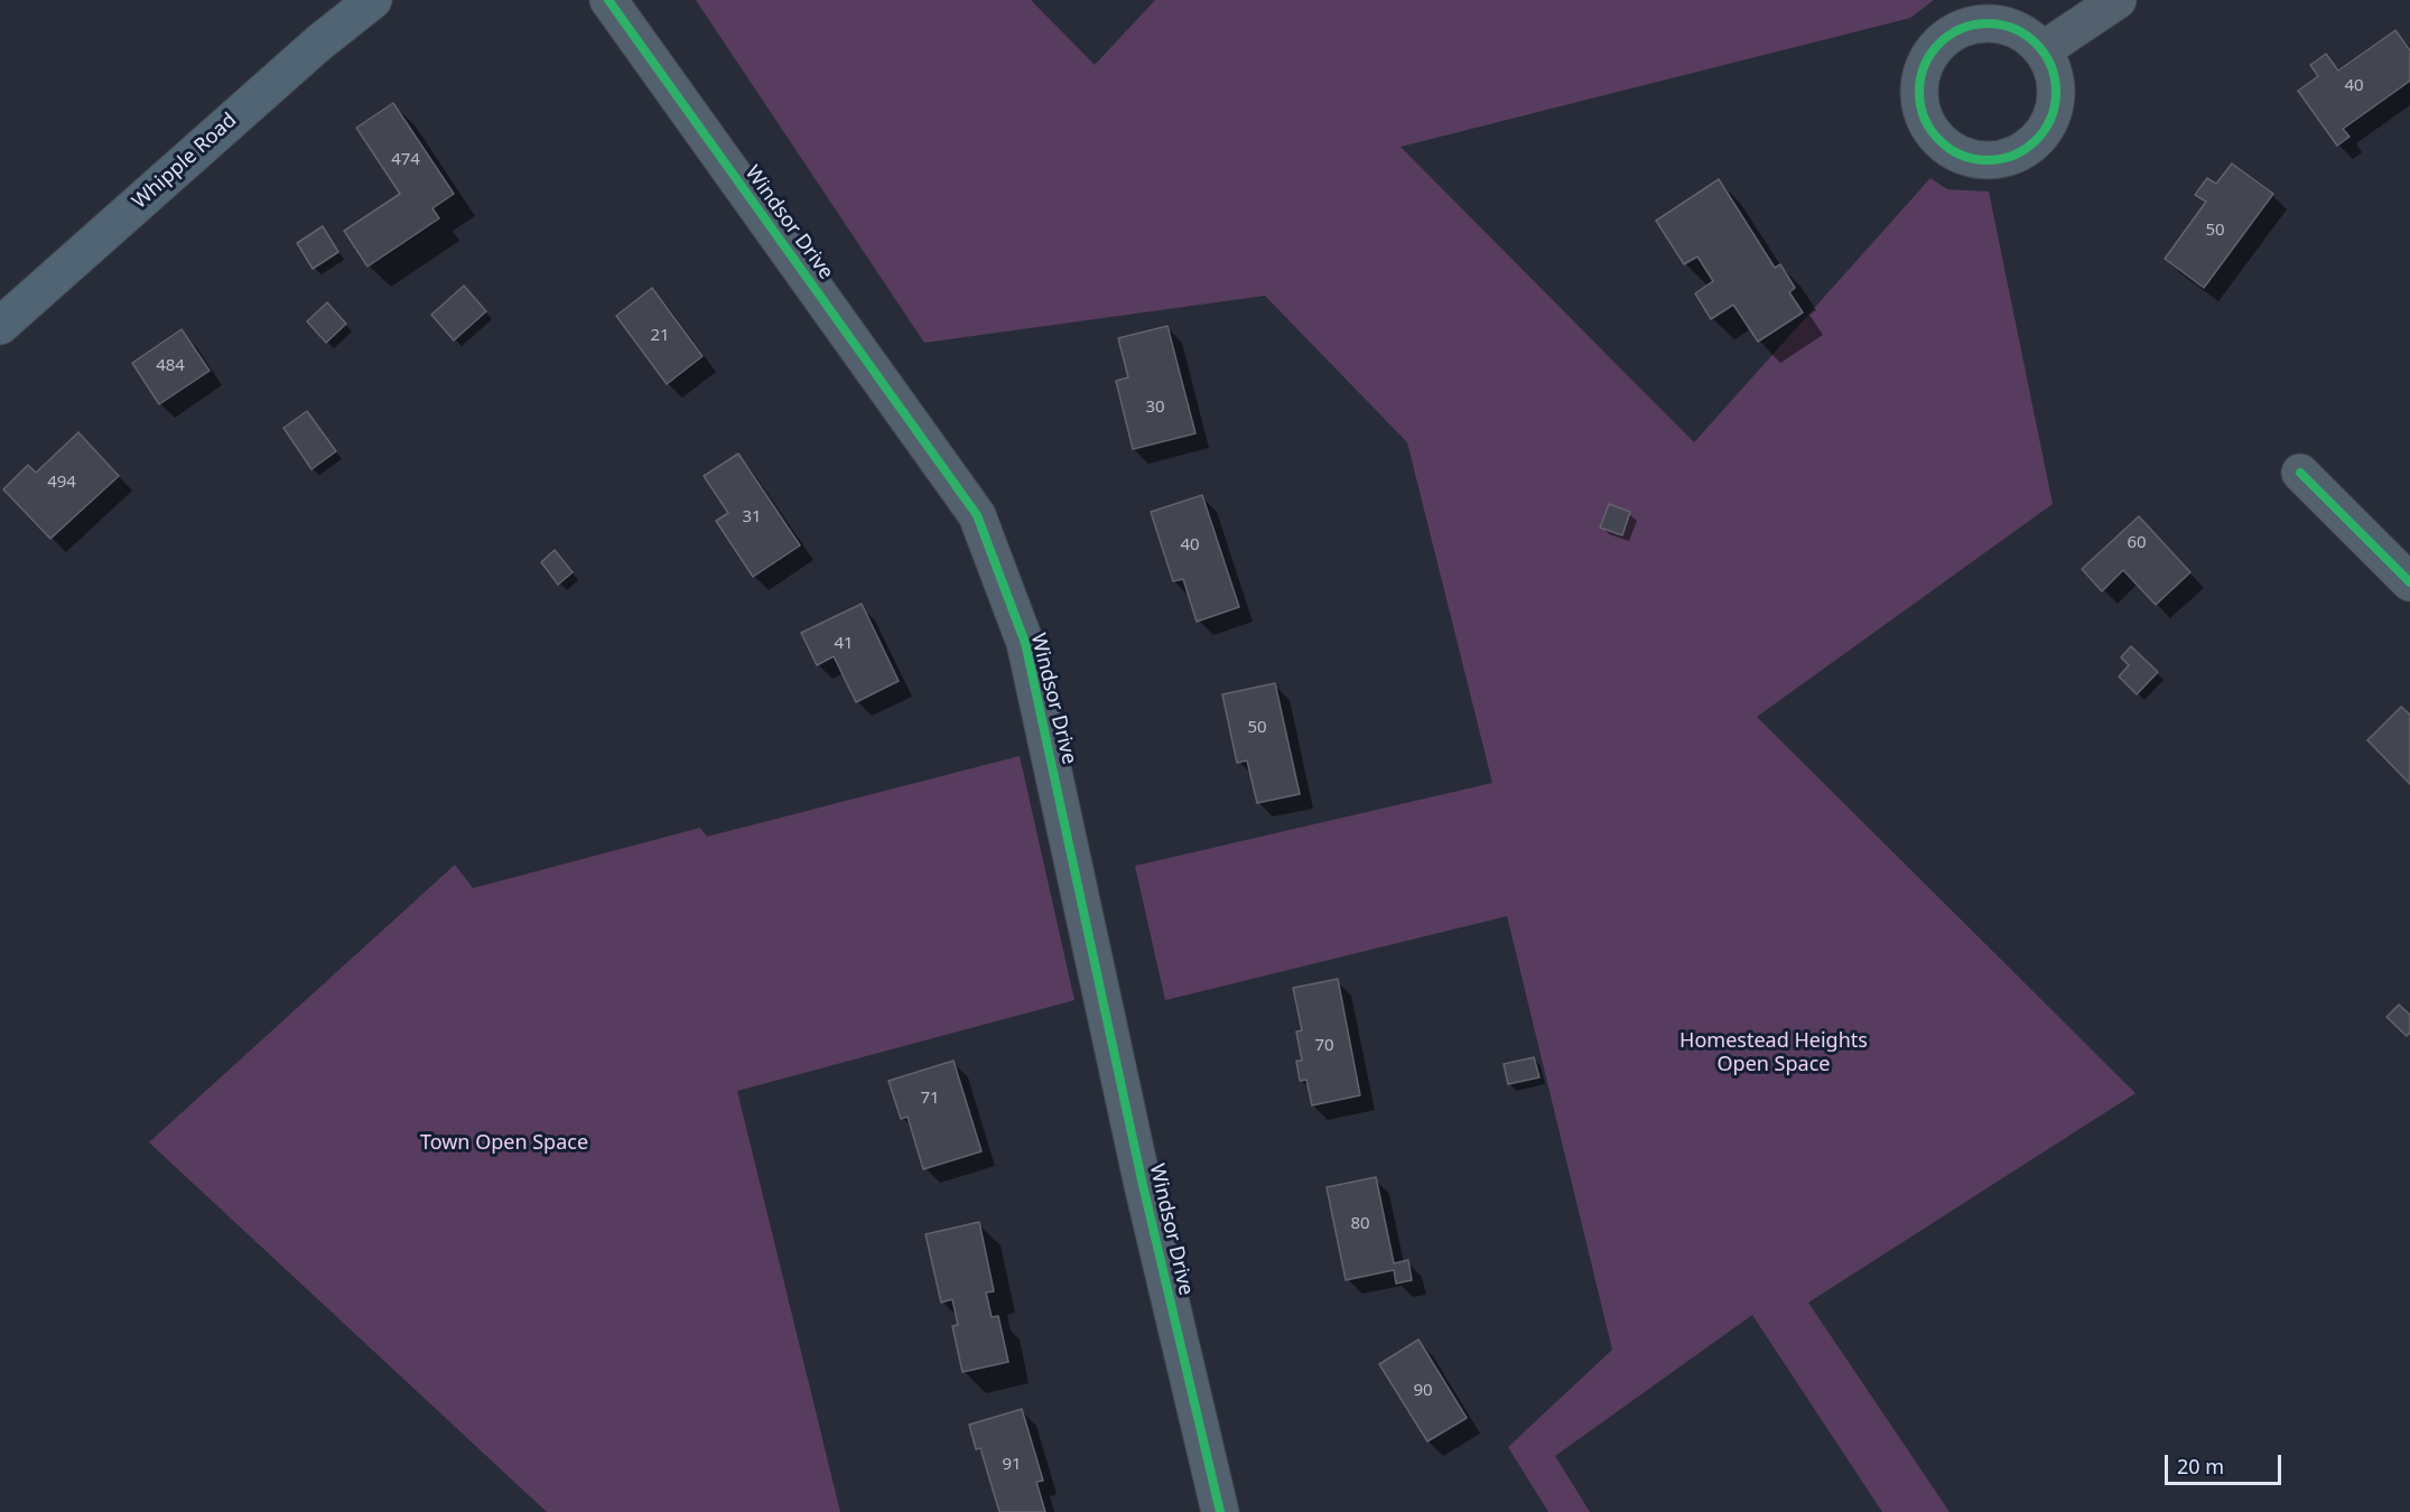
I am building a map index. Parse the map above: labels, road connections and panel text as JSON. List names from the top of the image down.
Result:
{
  "streets": {
    "main road": ["Whipple Road"],
    "street": ["Windsor Drive"]
  },
  "parks": ["Homestead Heights Open Space", "Town Open Space"],
  "house_numbers": [
    "40",
    "474",
    "50",
    "21",
    "484",
    "30",
    "494",
    "31",
    "60",
    "40",
    "41",
    "50",
    "70",
    "71",
    "80",
    "90",
    "91"
  ],
  "scale_bar": "20 m"
}
